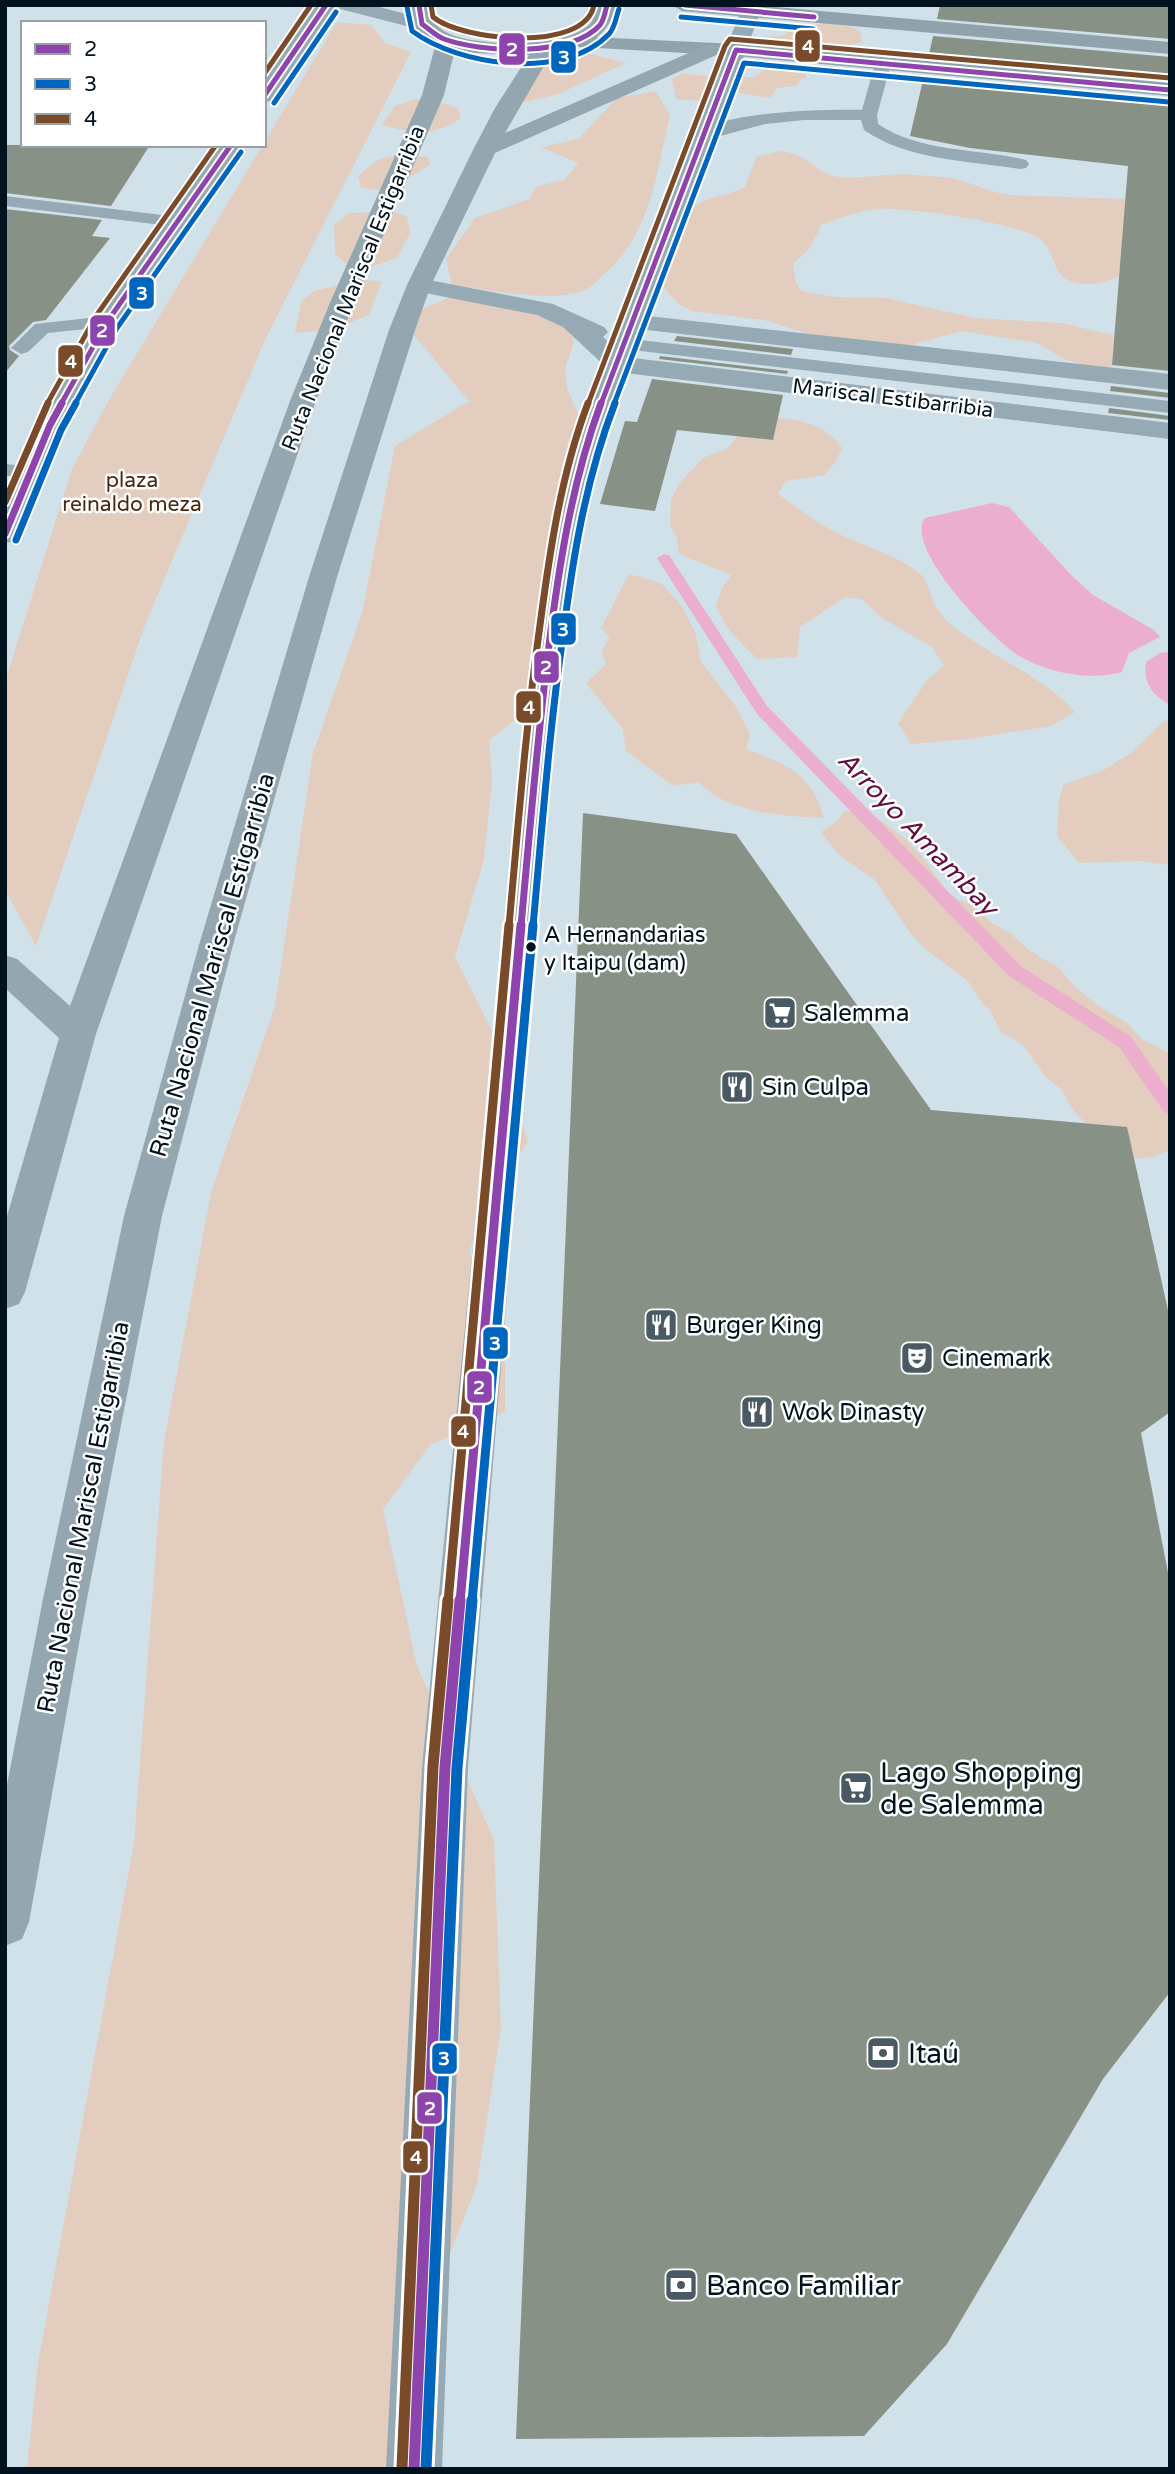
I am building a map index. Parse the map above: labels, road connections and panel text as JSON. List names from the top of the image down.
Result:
{
  "streets": {
    "highway": ["Ruta Nacional Mariscal Estigarribia"],
    "street": ["Mariscal Estibarribia"]
  },
  "water": ["Arroyo Amambay"],
  "parks": ["plaza reinaldo meza"],
  "places": {
    "other": ["A Hernandarias y Itaipu (dam)"],
    "supermarket": ["Salemma", "Lago Shopping de Salemma"],
    "restaurant": ["Sin Culpa", "Burger King", "Wok Dinasty"],
    "theatre": ["Cinemark"],
    "bank": ["Itaú", "Banco Familiar"]
  },
  "lines": ["transit line 2", "transit line 4", "transit line 3"],
  "legend": ["2", "3", "4"]
}
